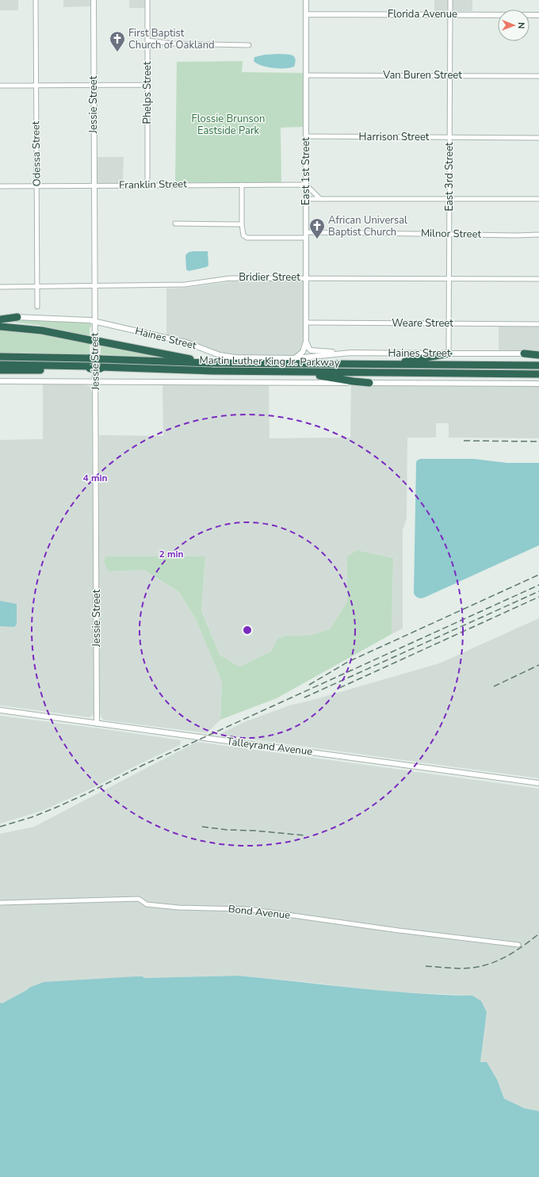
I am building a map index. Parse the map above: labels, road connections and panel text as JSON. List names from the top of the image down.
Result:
{
  "streets": {
    "highway": ["Martin Luther King Jr. Parkway"],
    "street": [
      "Florida Avenue",
      "Van Buren Street",
      "Phelps Street",
      "Jessie Street",
      "Harrison Street",
      "Odessa Street",
      "East 1st Street",
      "East 3rd Street",
      "Franklin Street",
      "Milnor Street",
      "Bridier Street",
      "Weare Street",
      "Haines Street",
      "Talleyrand Avenue",
      "Bond Avenue"
    ]
  },
  "crossings": [
    ["Florida Avenue", "East 1st Street"],
    ["Florida Avenue", "East 3rd Street"],
    ["Van Buren Street", "East 1st Street"],
    ["Van Buren Street", "East 3rd Street"],
    ["Phelps Street", "Franklin Street"],
    ["Jessie Street", "Franklin Street"],
    ["Jessie Street", "Bridier Street"],
    ["Jessie Street", "Haines Street"],
    ["Jessie Street", "Talleyrand Avenue"],
    ["Harrison Street", "East 1st Street"],
    ["Harrison Street", "East 3rd Street"],
    ["Odessa Street", "Franklin Street"],
    ["Odessa Street", "Bridier Street"],
    ["East 1st Street", "Franklin Street"],
    ["East 1st Street", "Milnor Street"],
    ["East 1st Street", "Bridier Street"],
    ["East 1st Street", "Weare Street"],
    ["East 1st Street", "Haines Street"],
    ["East 3rd Street", "Milnor Street"],
    ["East 3rd Street", "Bridier Street"],
    ["East 3rd Street", "Weare Street"],
    ["East 3rd Street", "Haines Street"]
  ],
  "parks": ["Flossie Brunson Eastside Park"],
  "places": {
    "church": ["First Baptist Church of Oakland", "African Universal Baptist Church"]
  },
  "north": "right",
  "rings": ["4 min", "2 min"]
}
